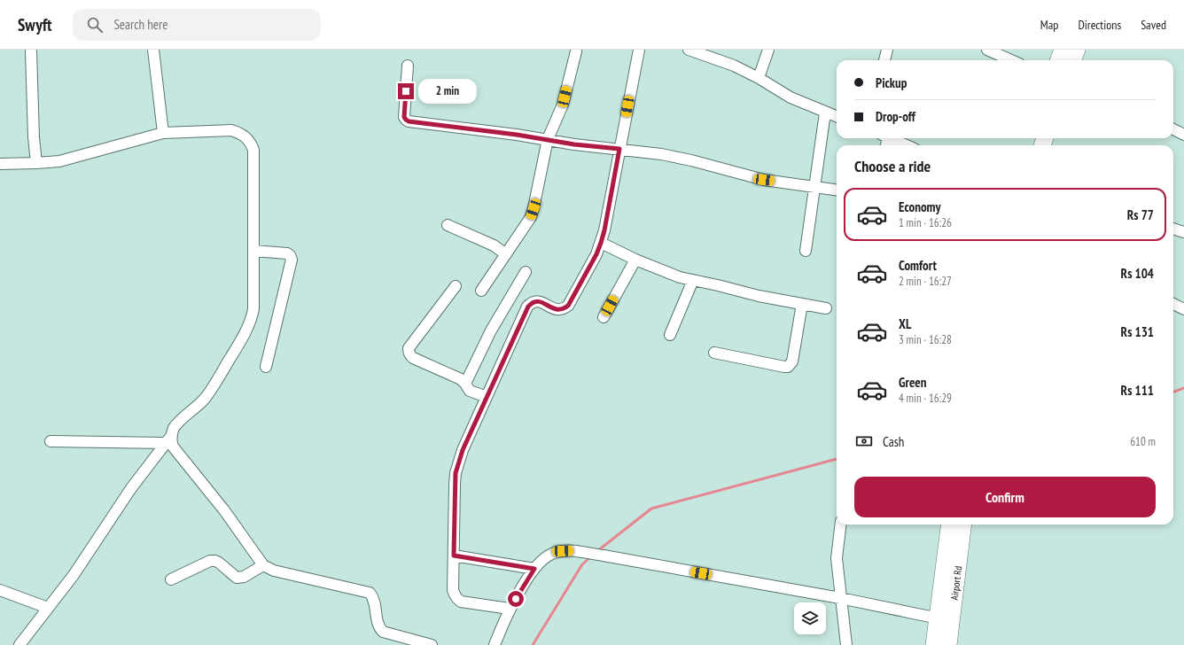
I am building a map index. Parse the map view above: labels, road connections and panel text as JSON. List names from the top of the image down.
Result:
{
  "streets": {
    "main road": ["Airport Rd"]
  },
  "page": {
    "header": "Swyft",
    "search": "Search here",
    "nav": ["Map", "Directions", "Saved"],
    "banner": ["Pickup", "Drop-off"],
    "bubble": "2 min",
    "heading": "Choose a ride",
    "list": [
      {
        "name": "Economy",
        "note": "1 min · 16:26",
        "value": "Rs 77"
      },
      {
        "name": "Comfort",
        "note": "2 min · 16:27",
        "value": "Rs 104"
      },
      {
        "name": "XL",
        "note": "3 min · 16:28",
        "value": "Rs 131"
      },
      {
        "name": "Green",
        "note": "4 min · 16:29",
        "value": "Rs 111"
      }
    ],
    "pay": ["Cash", "610 m"],
    "buttons": "Confirm"
  }
}
